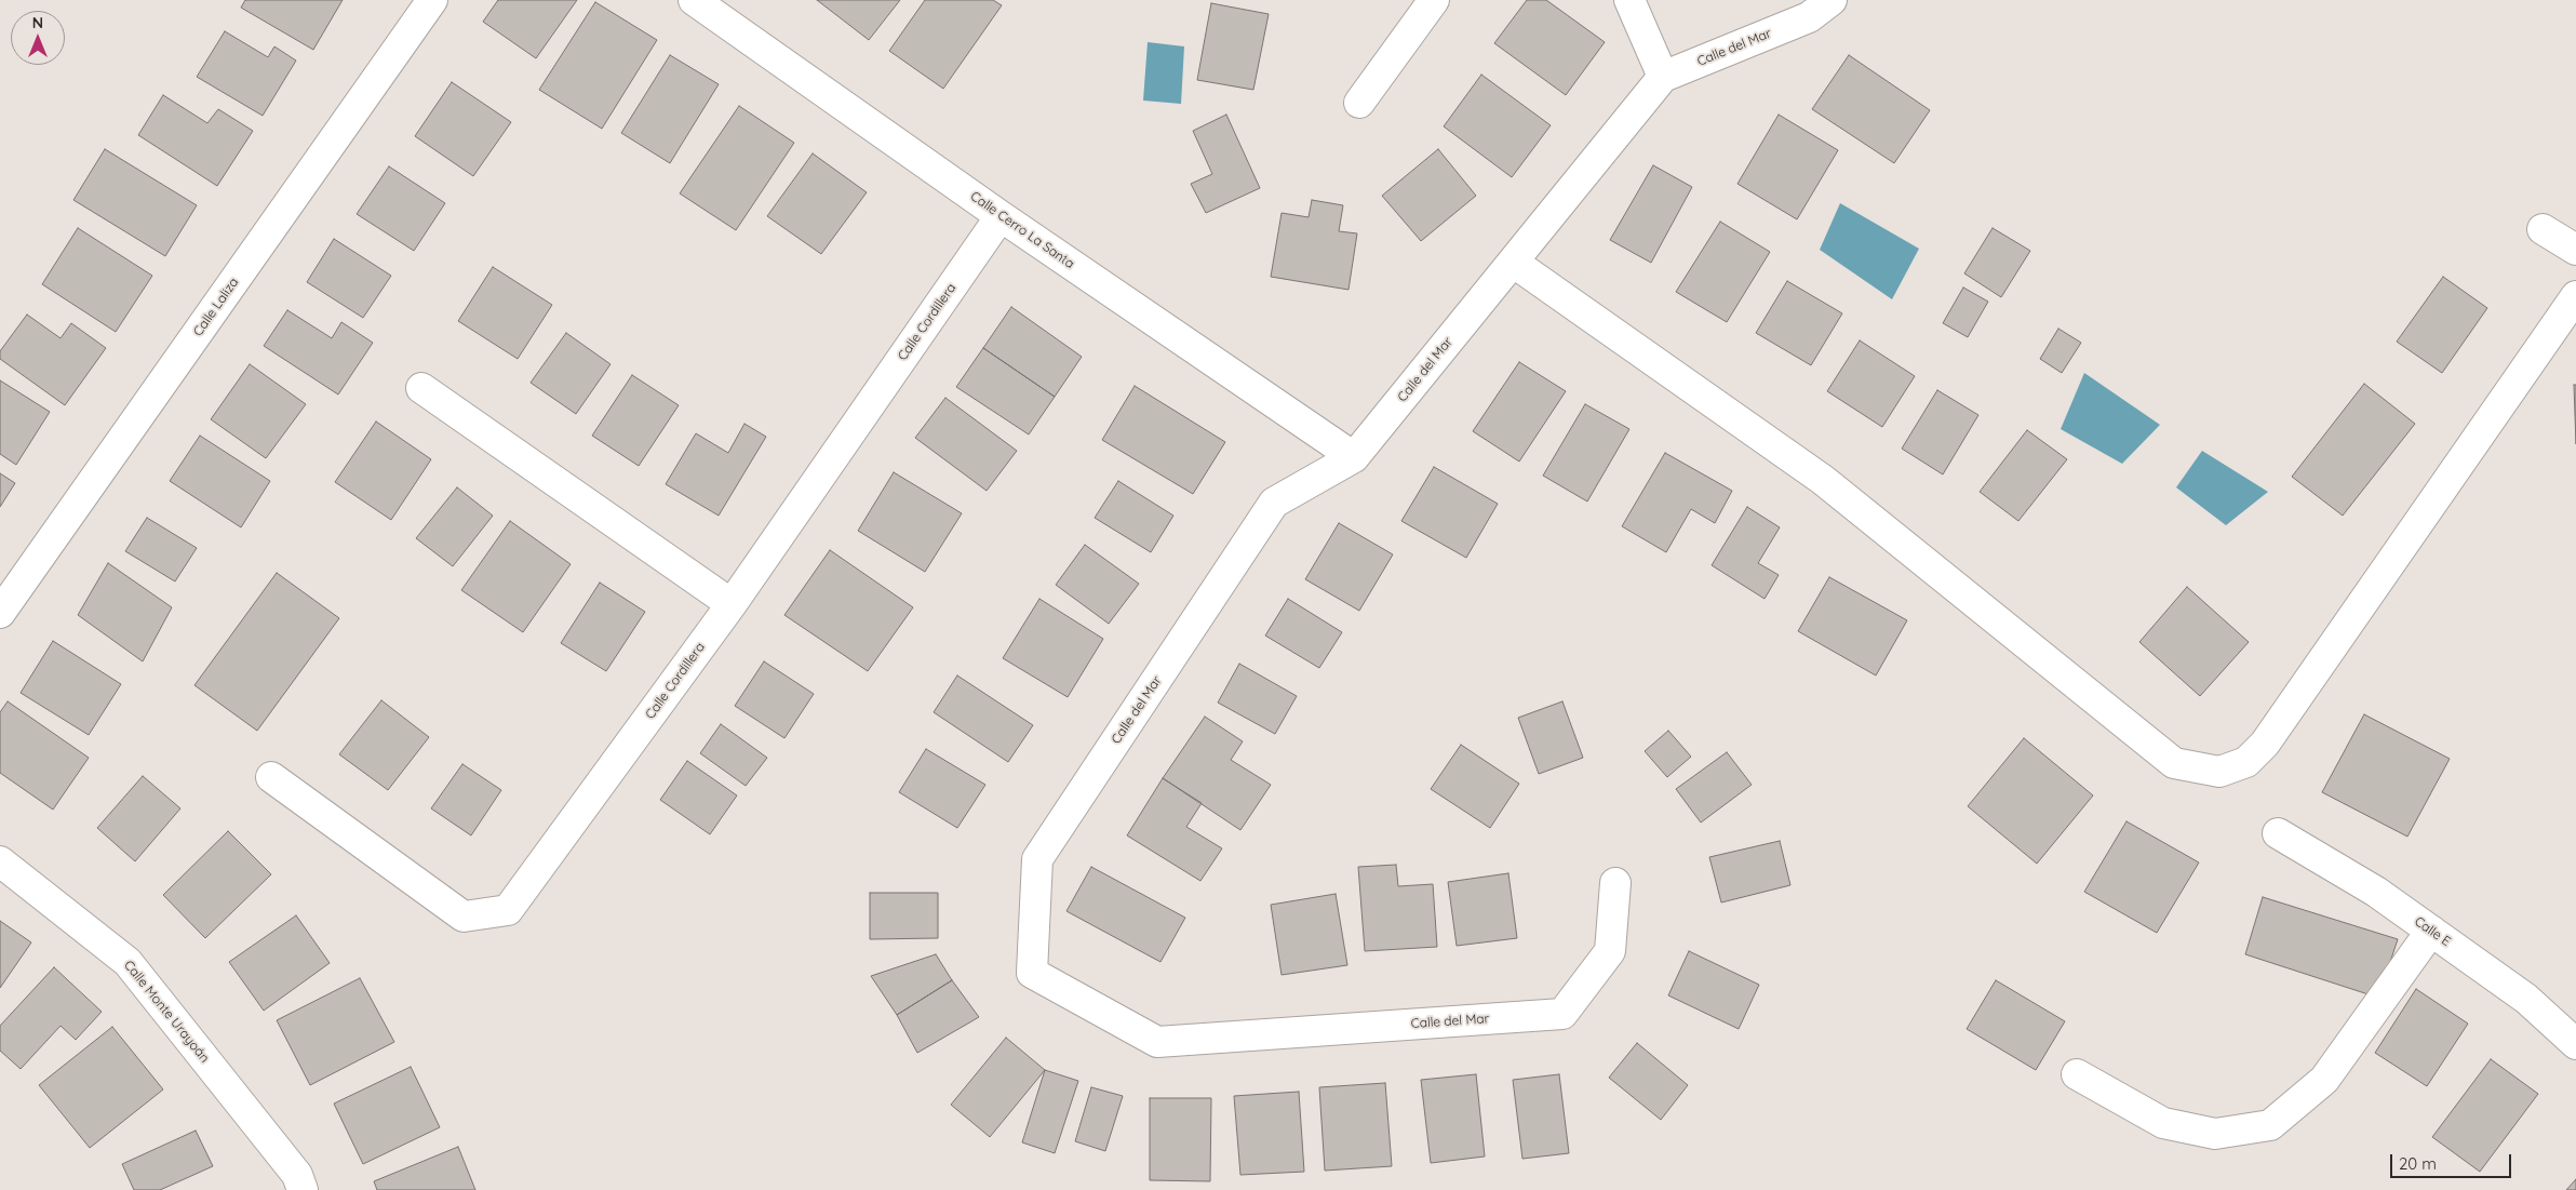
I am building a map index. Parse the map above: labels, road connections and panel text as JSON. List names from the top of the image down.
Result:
{
  "streets": {
    "street": [
      "Calle del Mar",
      "Calle Cerro La Santa",
      "Calle Laliza",
      "Calle Cordillera",
      "Calle E",
      "Calle Monte Urayoán"
    ]
  },
  "crossings": [
    ["Calle del Mar", "Calle Cerro La Santa"],
    ["Calle Cerro La Santa", "Calle Cordillera"]
  ],
  "scale_bar": "20 m",
  "north": "top"
}
